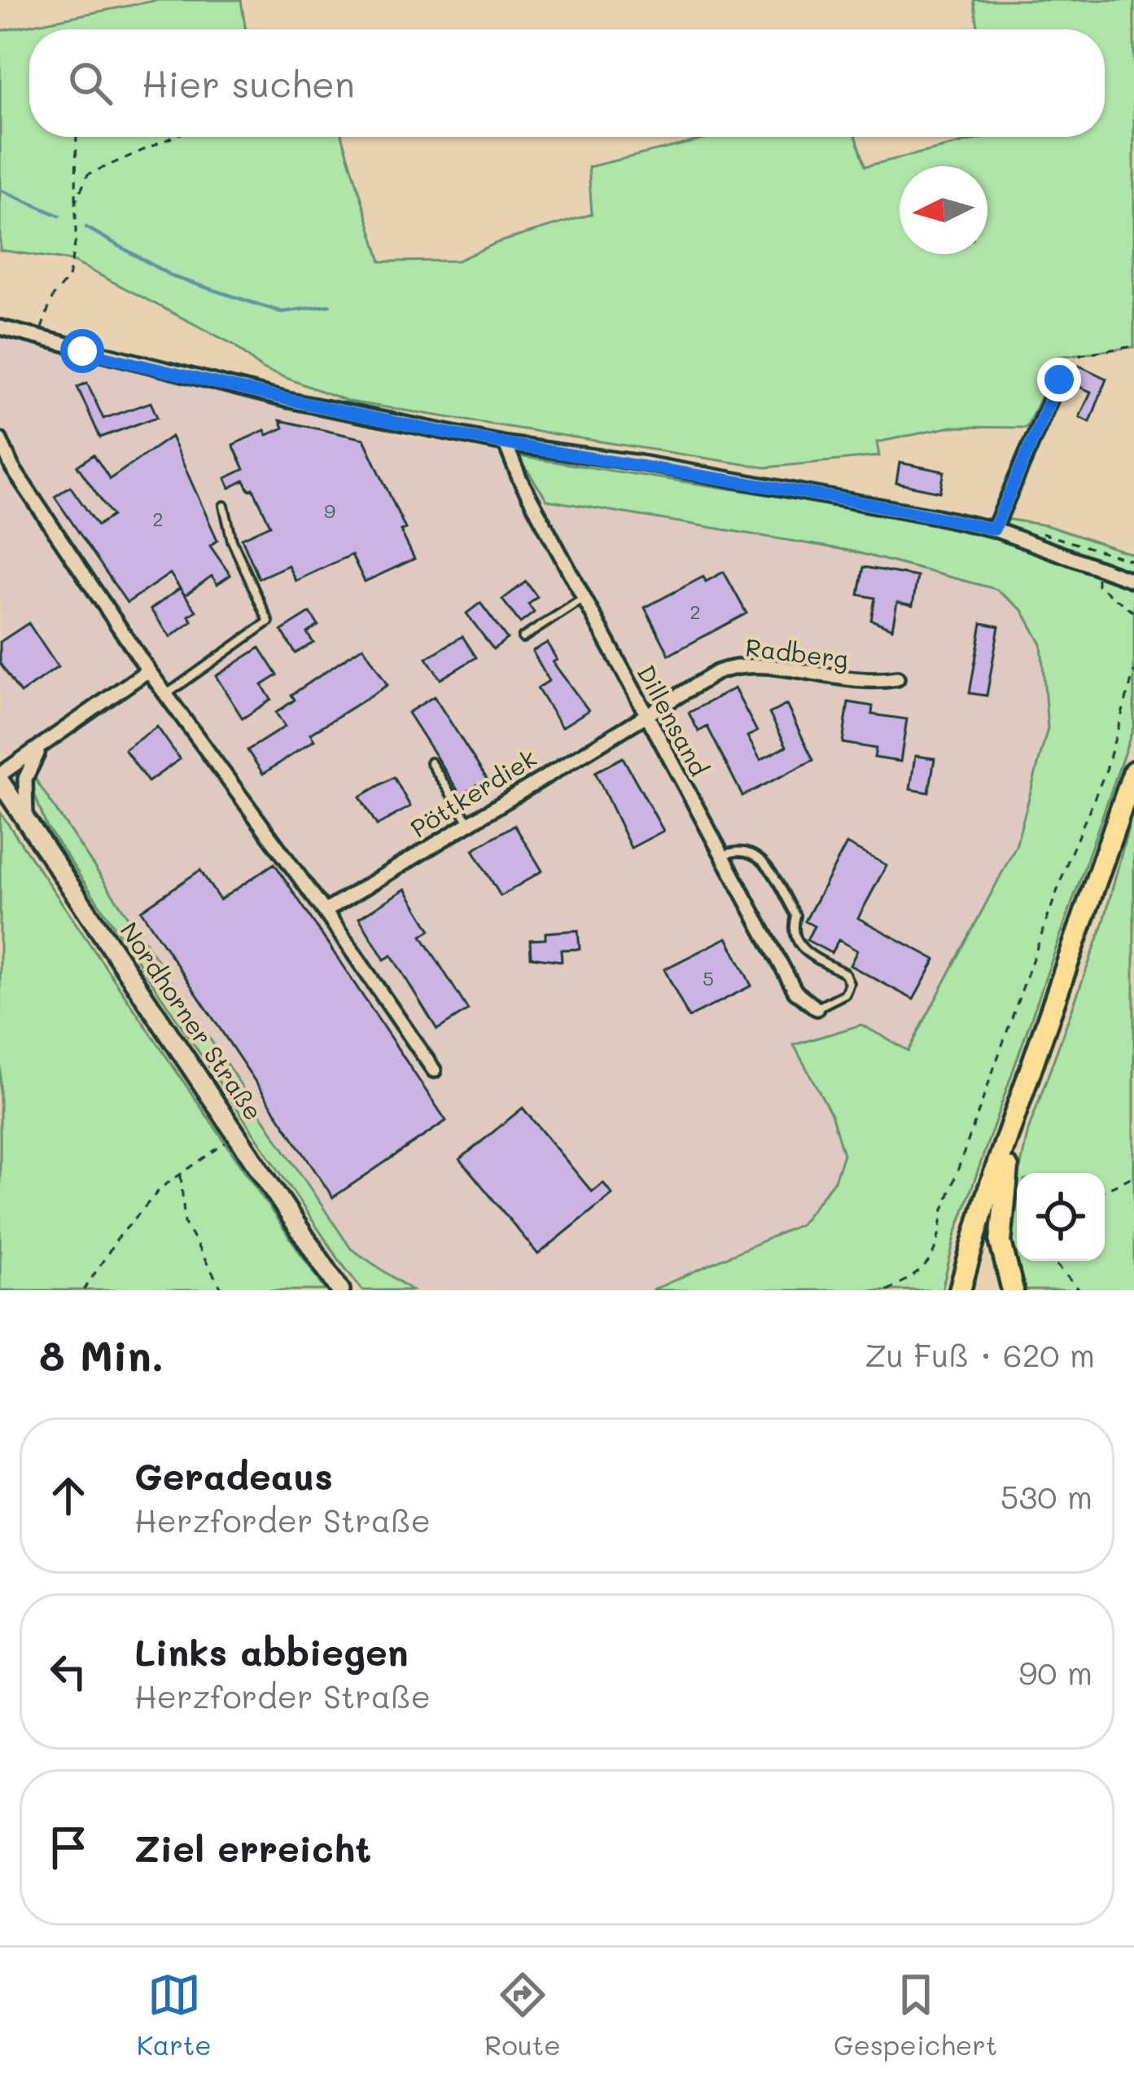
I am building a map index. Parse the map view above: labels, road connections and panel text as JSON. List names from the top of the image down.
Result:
{
  "streets": {
    "main road": ["Nordhorner Straße"],
    "street": ["Radberg", "Dillensand", "Pöttkerdiek"]
  },
  "crossings": [
    ["Radberg", "Dillensand"],
    ["Radberg", "Pöttkerdiek"],
    ["Dillensand", "Pöttkerdiek"]
  ],
  "house_numbers": [
    "9",
    "2",
    "2",
    "5"
  ],
  "north": "left",
  "page": {
    "search": "Hier suchen",
    "heading": ["8 Min.", "Zu Fuß · 620 m"],
    "list": [
      ["Geradeaus", "Herzforder Straße", "530 m"],
      ["Links abbiegen", "Herzforder Straße", "90 m"],
      "Ziel erreicht"
    ],
    "nav": ["Karte", "Route", "Gespeichert"]
  }
}
